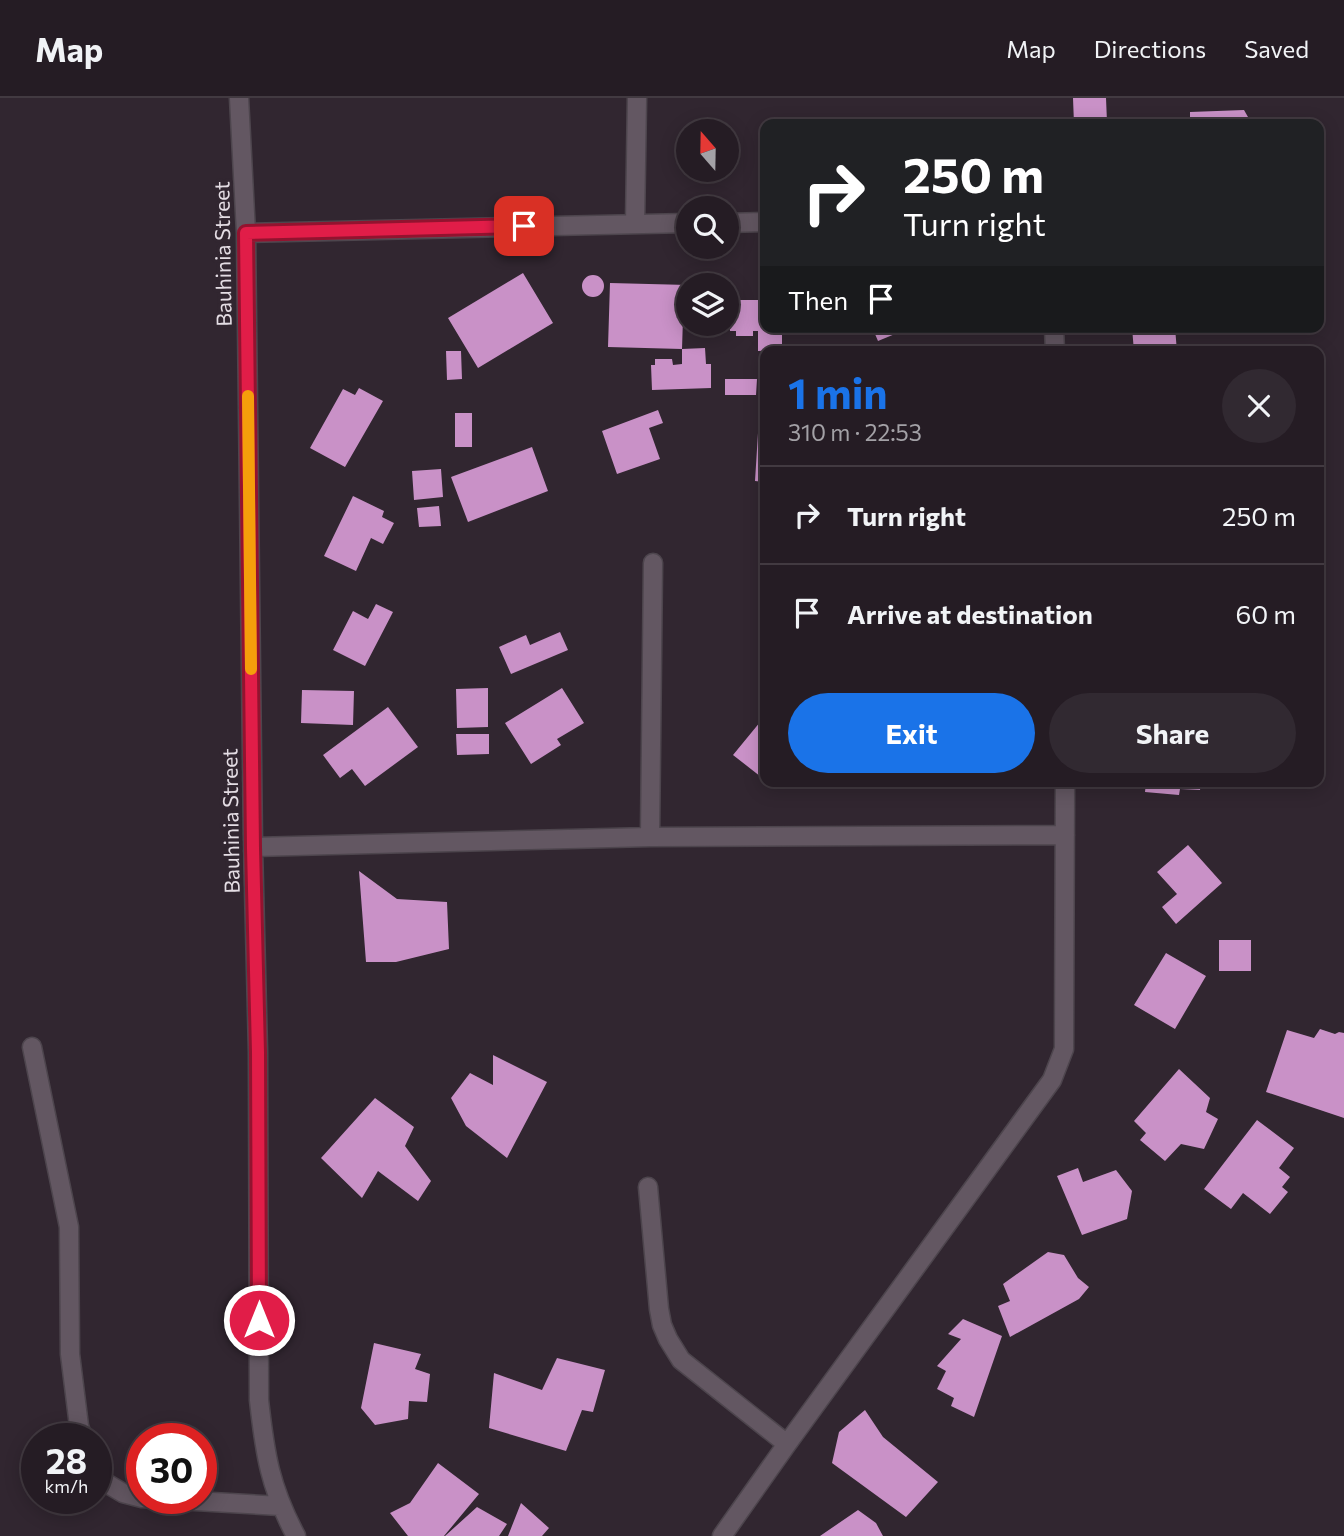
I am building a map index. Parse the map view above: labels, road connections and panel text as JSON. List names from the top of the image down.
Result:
{
  "streets": {
    "street": ["Bauhinia Street"]
  },
  "north": "top",
  "page": {
    "header": "Map",
    "nav": ["Map", "Directions", "Saved"],
    "turn": ["250 m", "Turn right"],
    "then": "Then",
    "heading": ["1 min", "310 m · 22:53"],
    "list": [
      {
        "name": "Turn right",
        "value": "250 m"
      },
      {
        "name": "Arrive at destination",
        "value": "60 m"
      }
    ],
    "buttons": ["Exit", "Share"],
    "speed": "28 km/h",
    "limit": "30"
  }
}
